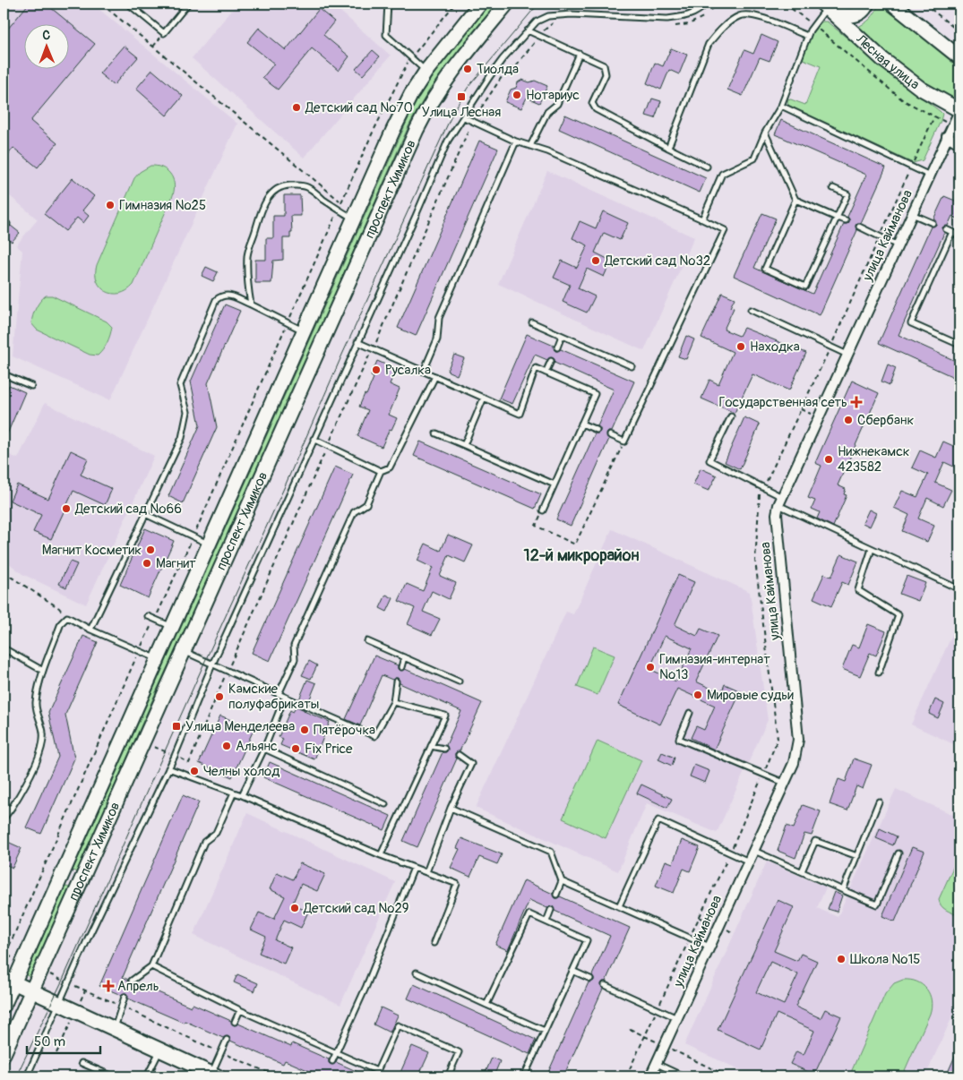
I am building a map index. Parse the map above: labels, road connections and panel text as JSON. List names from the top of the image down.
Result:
{
  "streets": {
    "main road": ["Лесная улица", "проспект Химиков"],
    "street": ["улица Кайманова"]
  },
  "crossings": [
    ["Лесная улица", "улица Кайманова"]
  ],
  "districts": ["12-й микрорайон"],
  "places": {
    "other": [
      "Тиолда",
      "Нотариус",
      "Детский сад №70",
      "Гимназия №25",
      "Детский сад №32",
      "Находка",
      "Русалка",
      "Сбербанк",
      "Нижнекамск 423582",
      "Детский сад №66",
      "Магнит Косметик",
      "Магнит",
      "Гимназия-интернат №13",
      "Мировые судьи",
      "Камские полуфабрикаты",
      "Пятёрочка",
      "Альянс",
      "Fix Price",
      "Челны холод",
      "Детский сад №29",
      "Школа №15"
    ],
    "transit": ["Улица Лесная", "Улица Менделеева"],
    "health": ["Государственная сеть", "Апрель"]
  },
  "scale_bar": "50 m",
  "north": "top"
}
